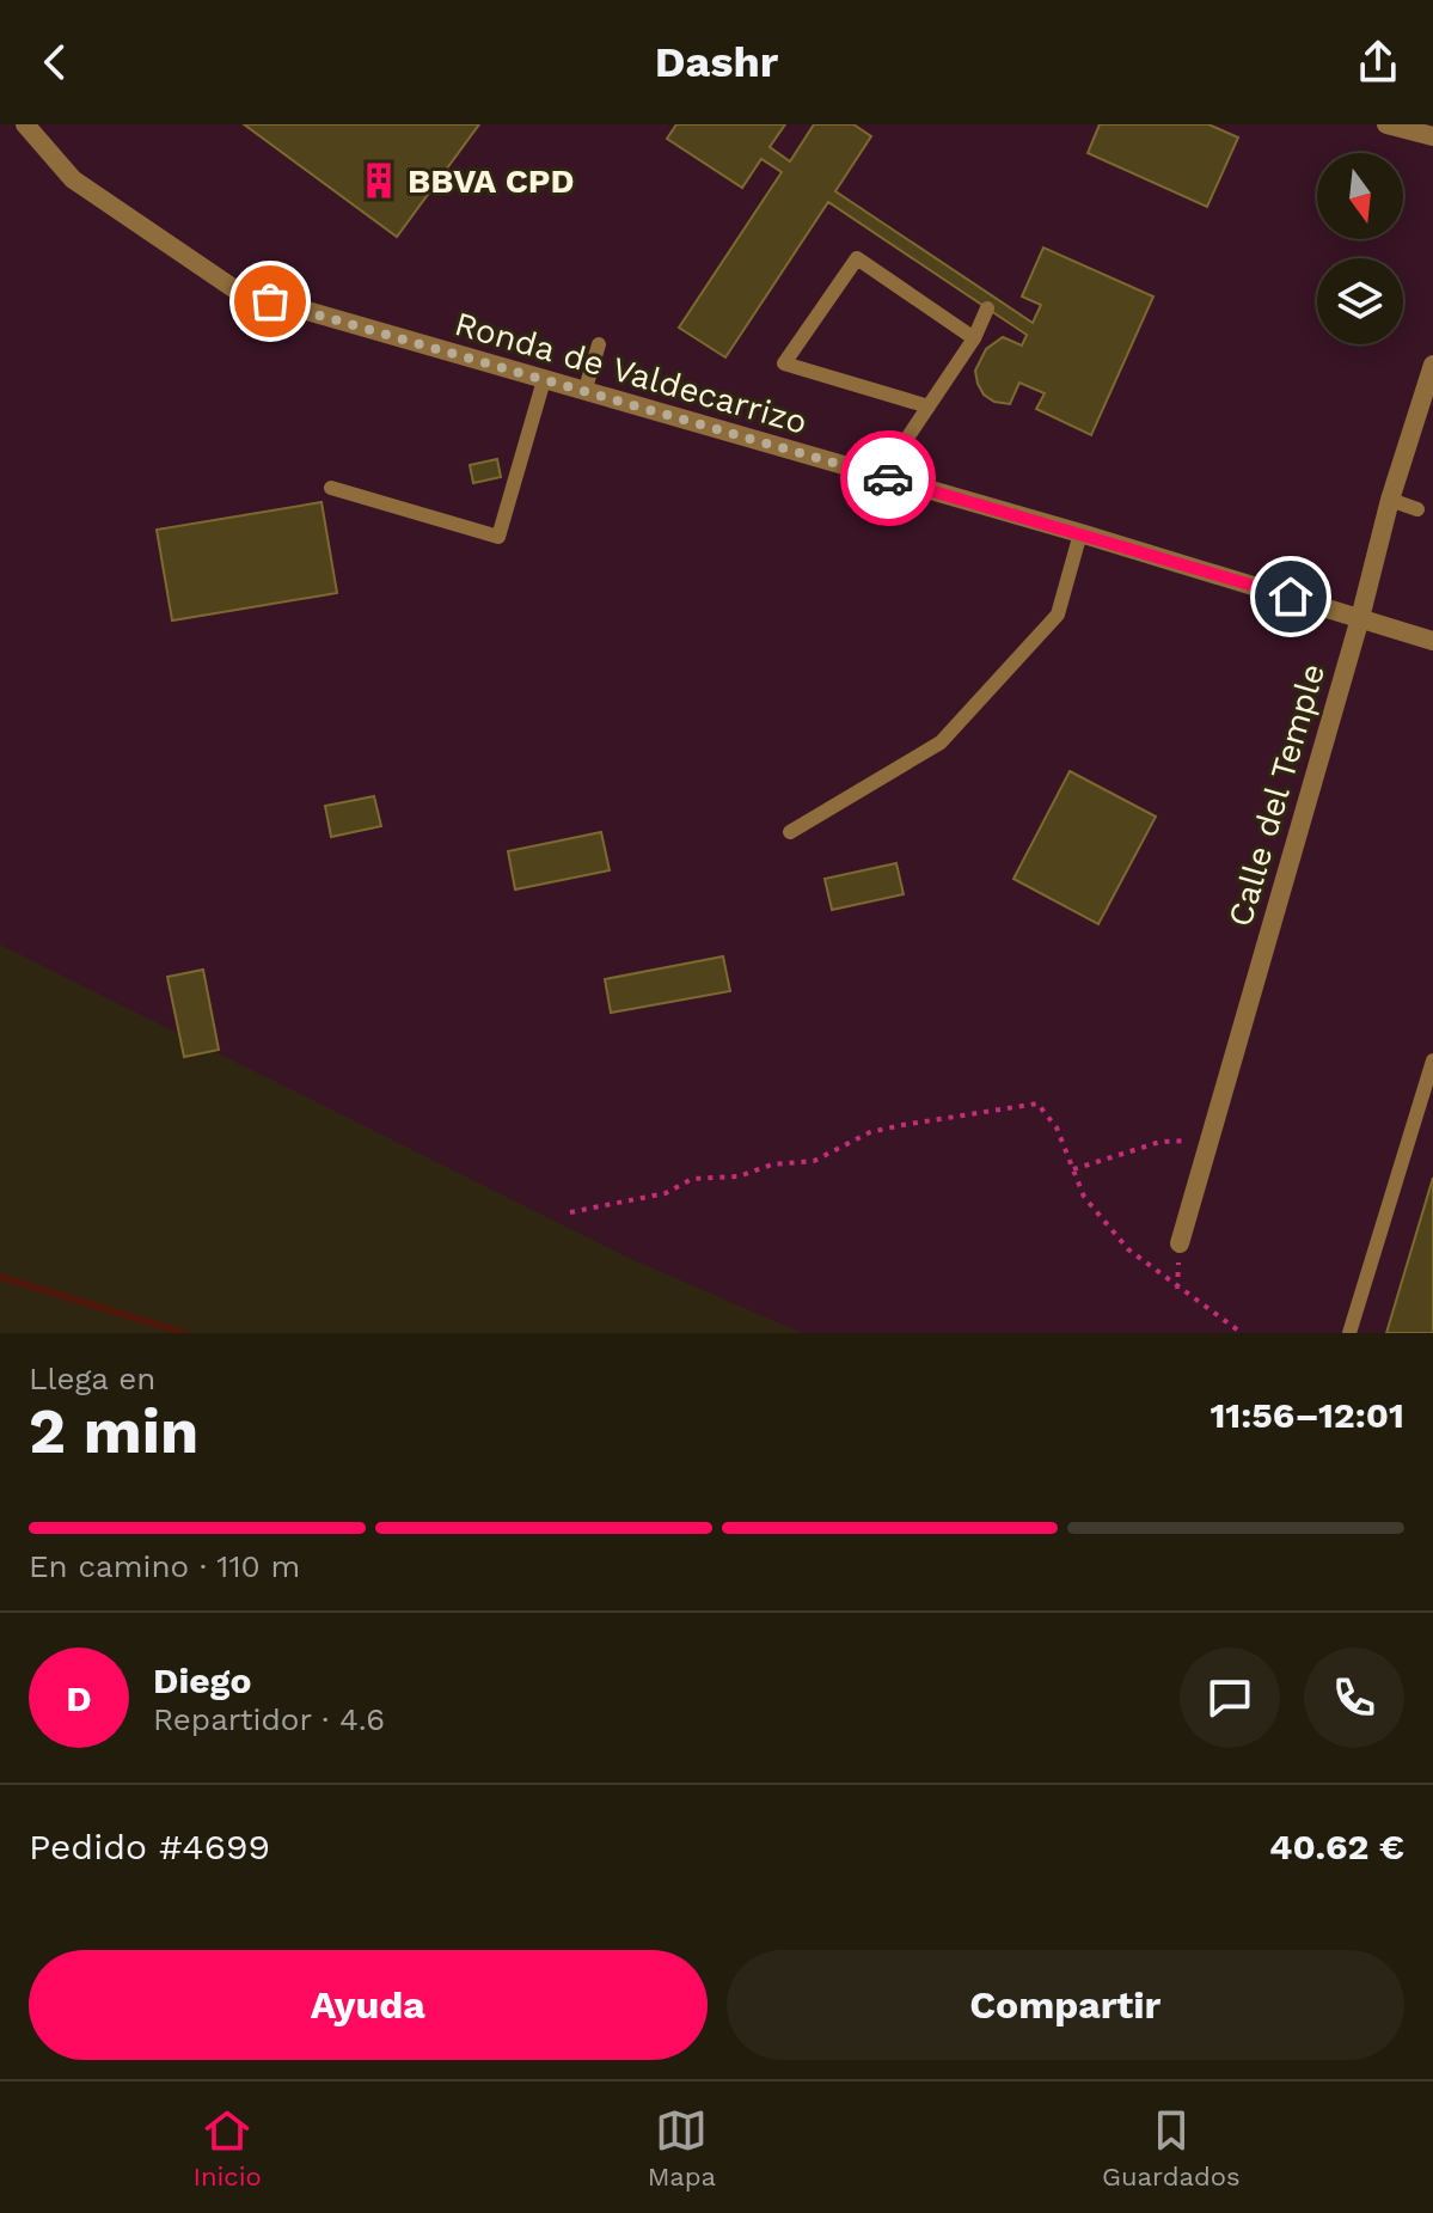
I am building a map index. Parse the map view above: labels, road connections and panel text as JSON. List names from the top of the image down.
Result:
{
  "streets": {
    "street": ["Ronda de Valdecarrizo", "Calle del Temple"]
  },
  "crossings": [
    ["Ronda de Valdecarrizo", "Calle del Temple"]
  ],
  "places": {
    "building": ["BBVA CPD"]
  },
  "north": "bottom",
  "page": {
    "header": "Dashr",
    "heading": ["2 min", "Llega en", "11:56–12:01"],
    "panel": [
      "Diego",
      "Repartidor · 4.6",
      "Pedido #4699",
      "40.62 €"
    ],
    "bar": "En camino · 110 m",
    "round": "D",
    "buttons": ["Ayuda", "Compartir"],
    "tabs": ["Inicio", "Mapa", "Guardados"]
  }
}
